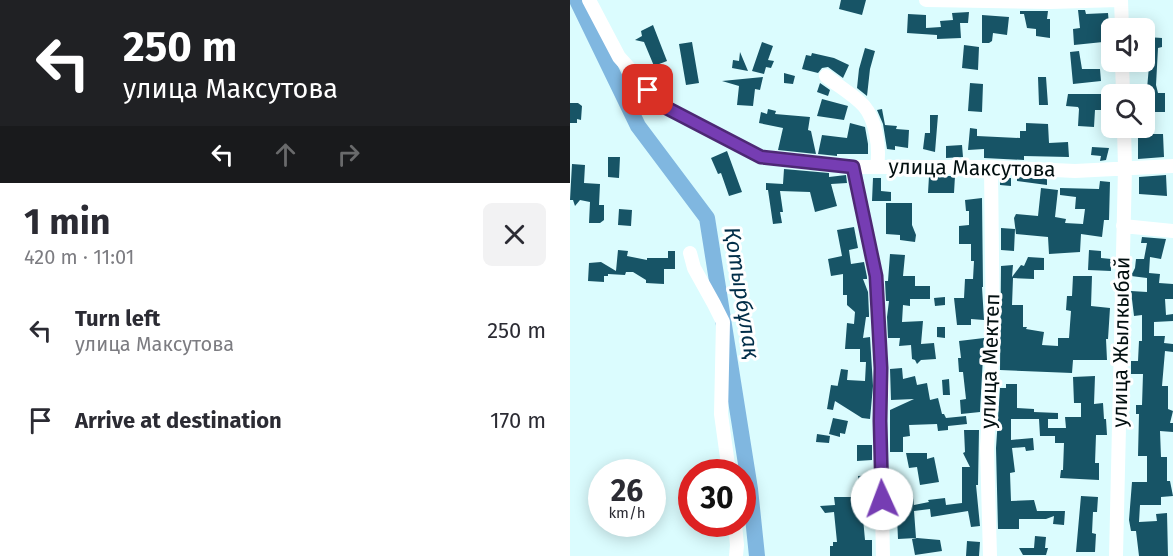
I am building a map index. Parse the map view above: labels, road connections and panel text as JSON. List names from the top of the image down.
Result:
{
  "streets": {
    "street": ["улица Максутова", "улица Жылкыбай", "улица Мектеп"]
  },
  "crossings": [
    ["улица Максутова", "улица Жылкыбай"],
    ["улица Максутова", "улица Мектеп"]
  ],
  "water": ["Қотырбұлақ"],
  "page": {
    "turn": ["250 m", "улица Максутова"],
    "heading": ["1 min", "420 m · 11:01"],
    "list": [
      {
        "name": "Turn left",
        "note": "улица Максутова",
        "value": "250 m"
      },
      {
        "name": "Arrive at destination",
        "value": "170 m"
      }
    ],
    "speed": "26 km/h",
    "limit": "30"
  }
}
